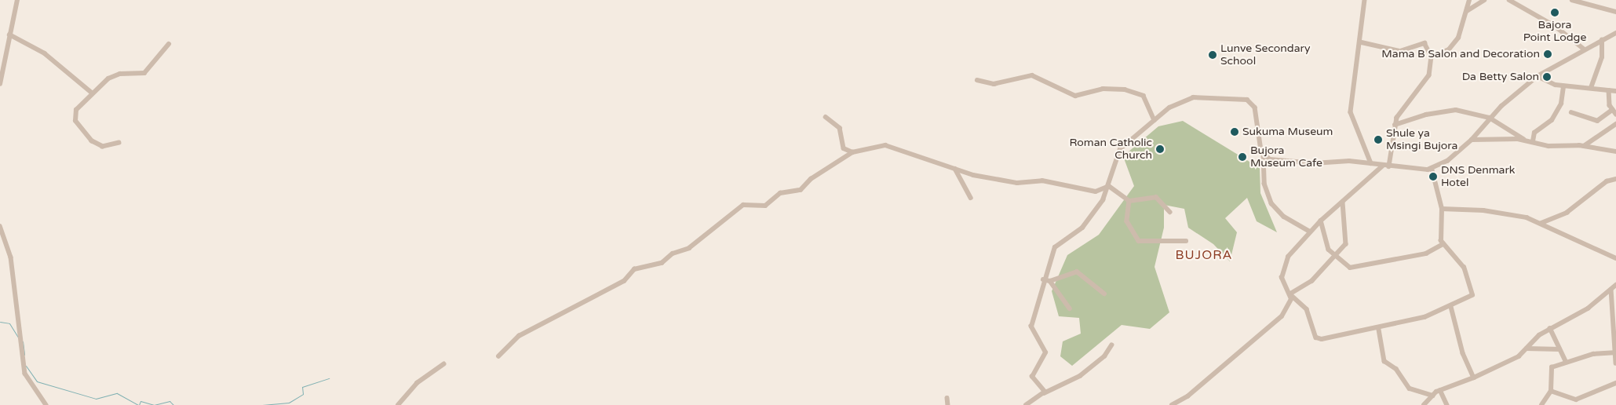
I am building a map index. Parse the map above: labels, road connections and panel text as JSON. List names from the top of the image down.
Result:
{
  "districts": ["BUJORA"],
  "places": [
    "Bajora Point Lodge",
    "Mama B Salon and Decoration",
    "Lunve Secondary School",
    "Da Betty Salon",
    "Sukuma Museum",
    "Shule ya Msingi Bujora",
    "Roman Catholic Church",
    "Bujora Museum Cafe",
    "DNS Denmark Hotel"
  ]
}
